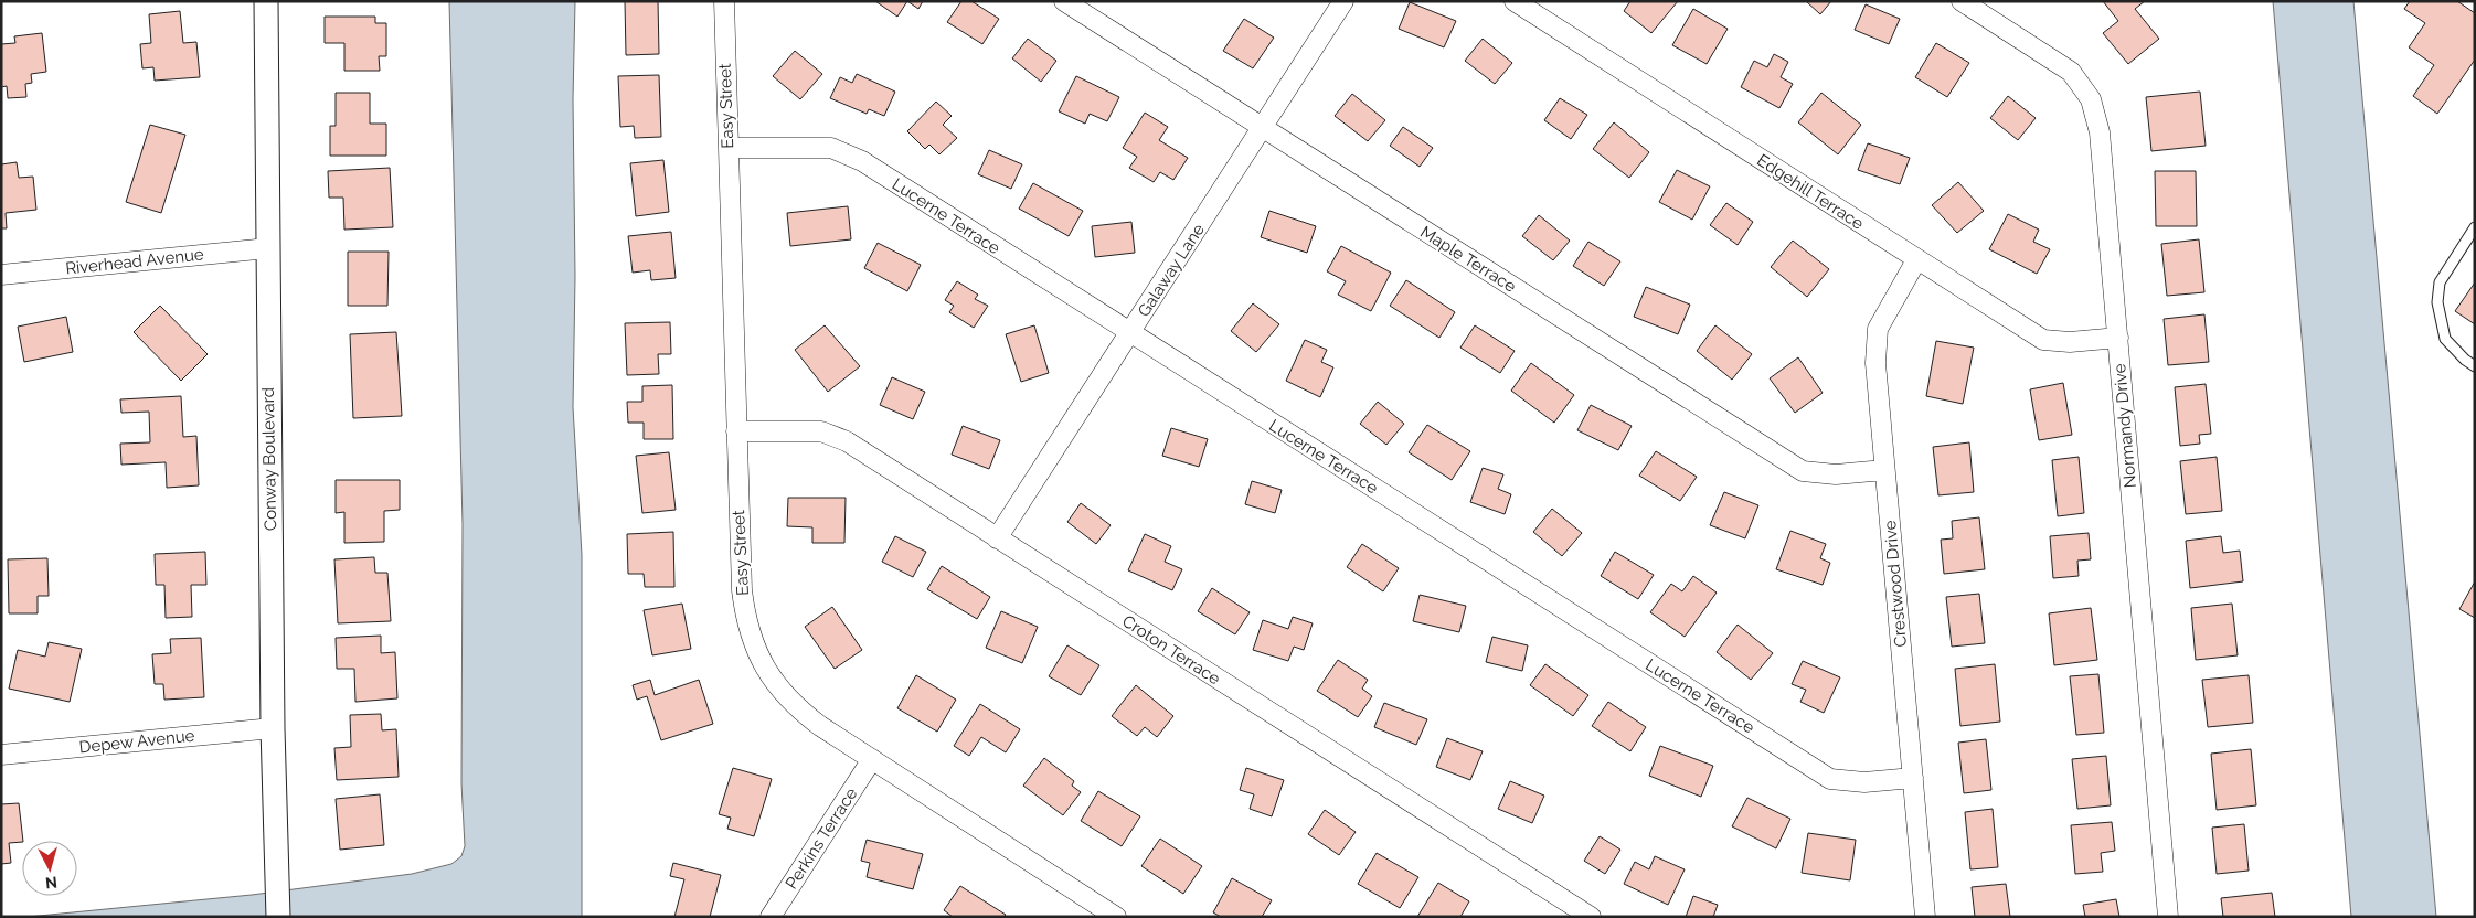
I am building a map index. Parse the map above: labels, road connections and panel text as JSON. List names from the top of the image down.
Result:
{
  "streets": {
    "street": [
      "Easy Street",
      "Edgehill Terrace",
      "Lucerne Terrace",
      "Maple Terrace",
      "Riverhead Avenue",
      "Galaway Lane",
      "Normandy Drive",
      "Conway Boulevard",
      "Crestwood Drive",
      "Croton Terrace",
      "Depew Avenue",
      "Perkins Terrace"
    ]
  },
  "crossings": [
    ["Easy Street", "Lucerne Terrace"],
    ["Easy Street", "Croton Terrace"],
    ["Easy Street", "Perkins Terrace"],
    ["Edgehill Terrace", "Normandy Drive"],
    ["Edgehill Terrace", "Crestwood Drive"],
    ["Lucerne Terrace", "Galaway Lane"],
    ["Lucerne Terrace", "Crestwood Drive"],
    ["Maple Terrace", "Galaway Lane"],
    ["Maple Terrace", "Crestwood Drive"],
    ["Riverhead Avenue", "Conway Boulevard"],
    ["Galaway Lane", "Croton Terrace"],
    ["Conway Boulevard", "Depew Avenue"]
  ],
  "north": "bottom"
}
